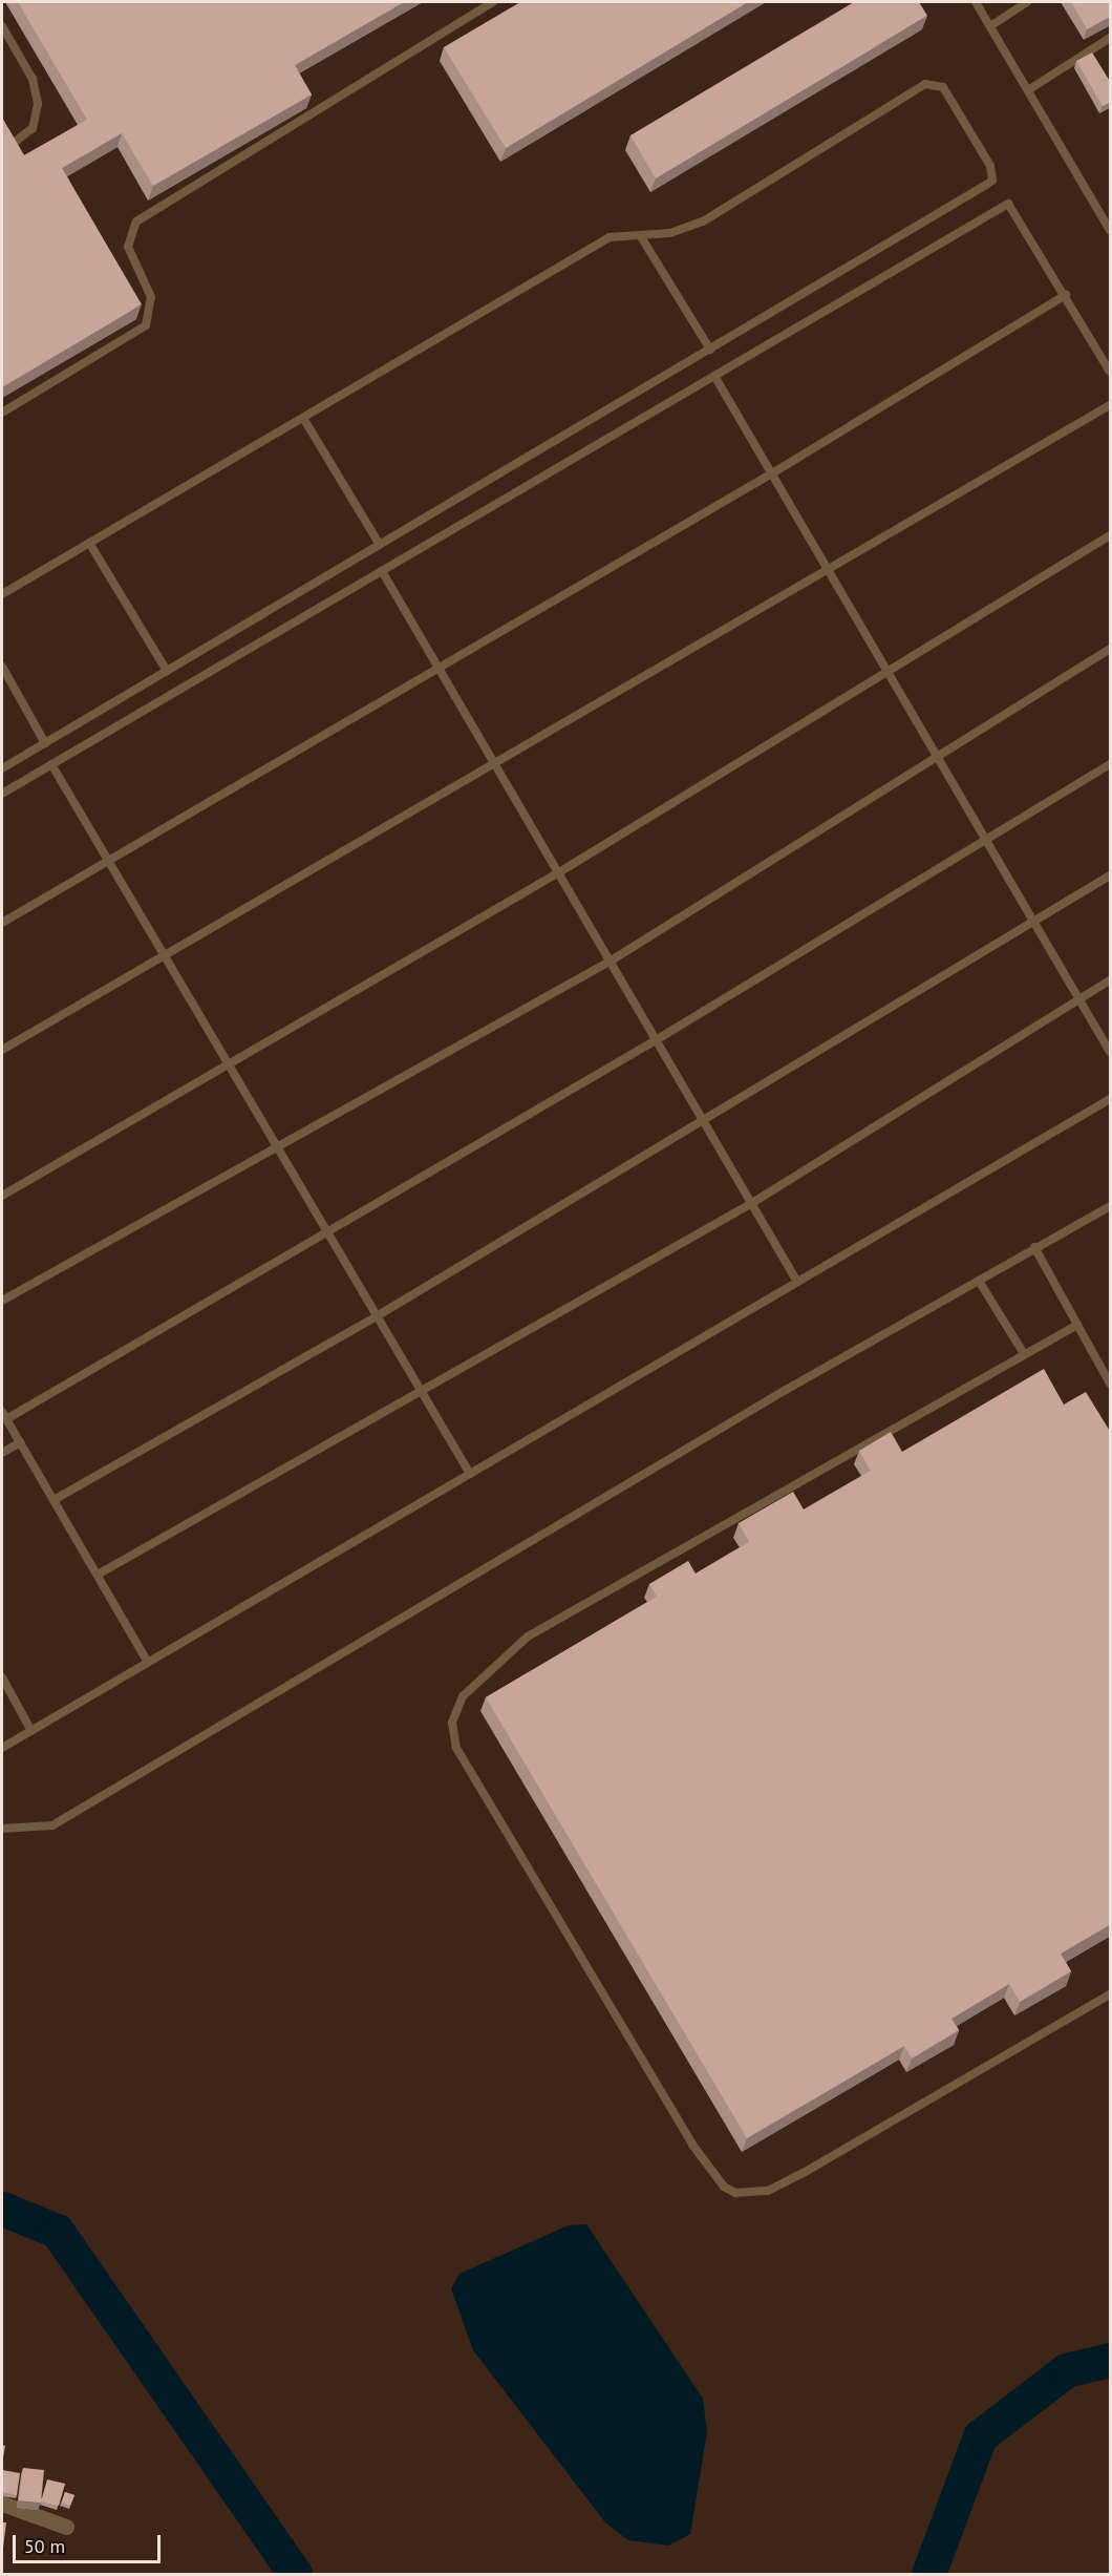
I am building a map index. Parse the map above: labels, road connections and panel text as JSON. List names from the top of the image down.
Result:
{
  "scale_bar": "50 m"
}
